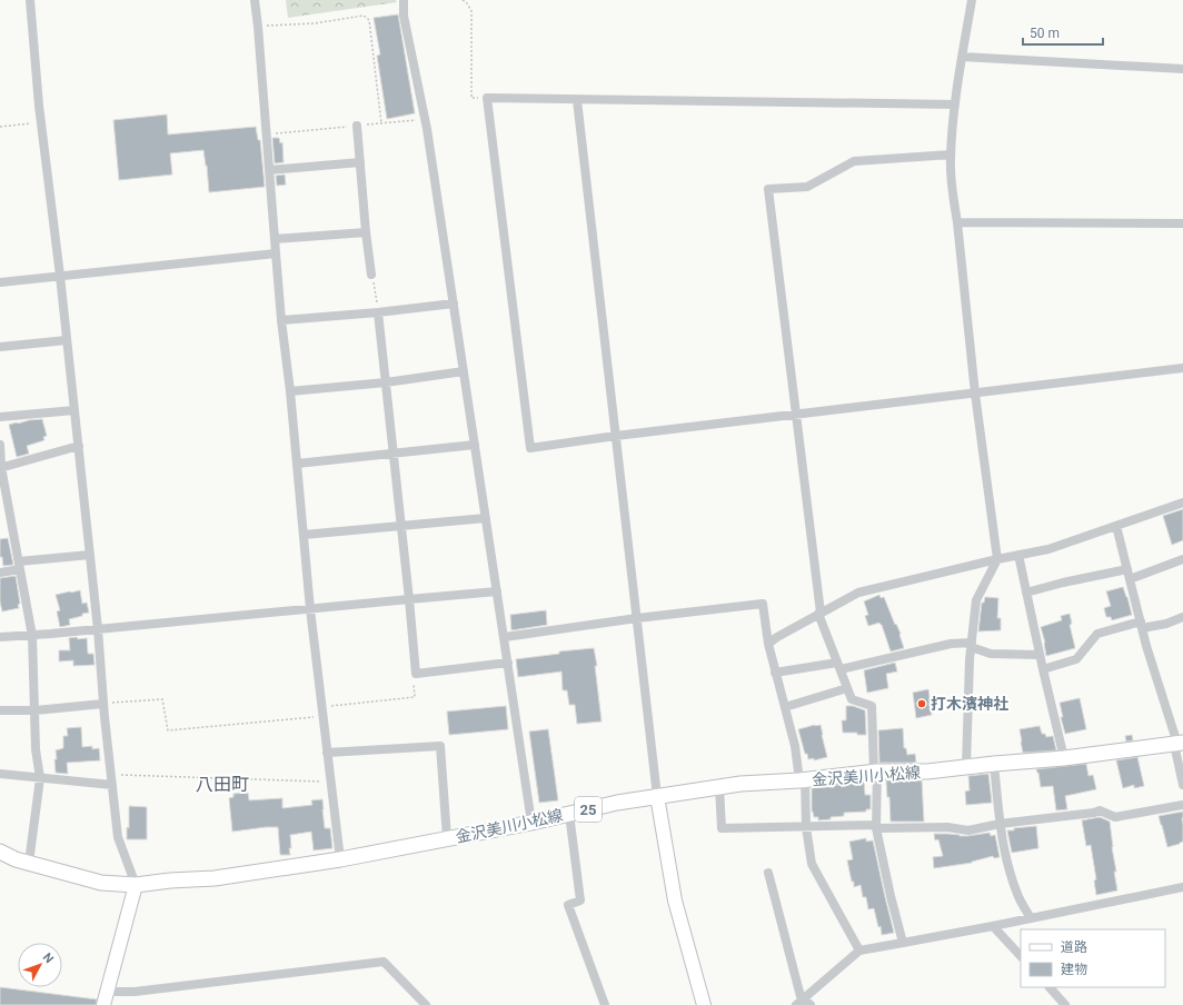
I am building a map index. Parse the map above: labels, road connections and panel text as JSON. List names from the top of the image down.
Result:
{
  "streets": {
    "main road": ["金沢美川小松線", "25"]
  },
  "districts": ["八田町"],
  "places": ["打木濱神社"],
  "legend": ["道路", "建物"],
  "scale_bar": "50 m",
  "north": "top right"
}
